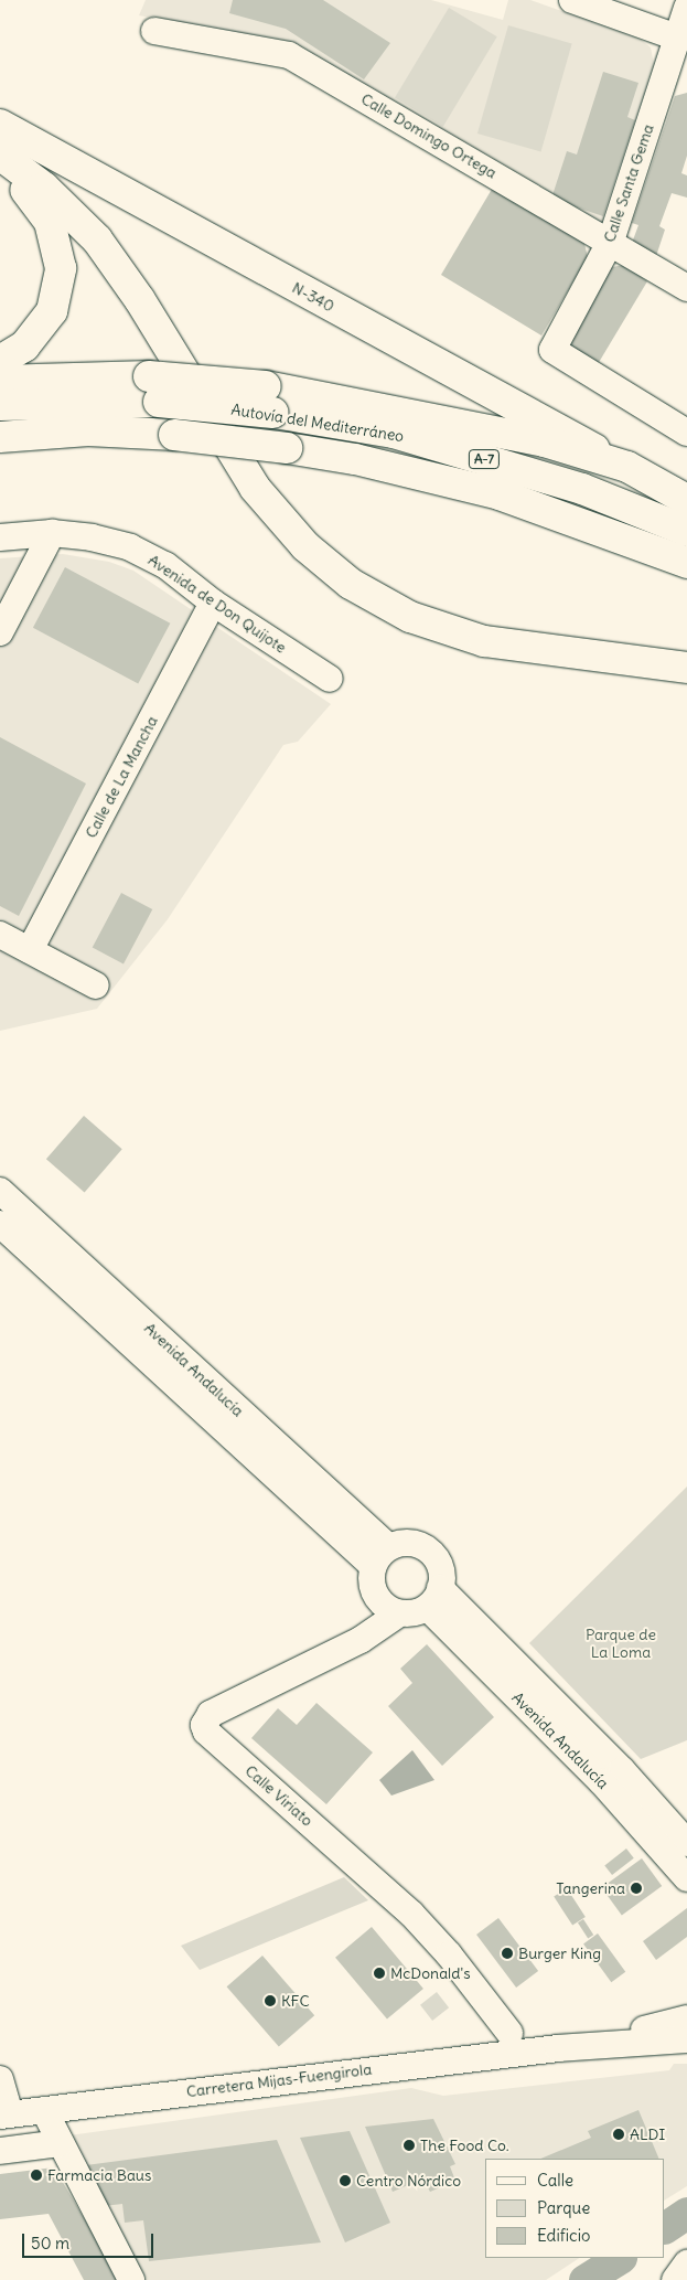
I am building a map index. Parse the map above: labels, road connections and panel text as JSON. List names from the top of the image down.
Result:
{
  "streets": {
    "main road": ["N-340", "Autovía del Mediterráneo", "A-7"],
    "street": [
      "Calle Domingo Ortega",
      "Calle Santa Gema",
      "Avenida de Don Quijote",
      "Calle de La Mancha",
      "Avenida Andalucía",
      "Calle Viriato",
      "Carretera Mijas-Fuengirola"
    ]
  },
  "crossings": [
    ["Calle Domingo Ortega", "Calle Santa Gema"],
    ["Avenida de Don Quijote", "Calle de La Mancha"],
    ["Avenida Andalucía", "Calle Viriato"]
  ],
  "parks": ["Parque de La Loma"],
  "places": [
    "Tangerina",
    "Burger King",
    "McDonald's",
    "KFC",
    "ALDI",
    "The Food Co.",
    "Farmacia Baus",
    "Centro Nórdico"
  ],
  "legend": ["Calle", "Parque", "Edificio"],
  "scale_bar": "50 m"
}
